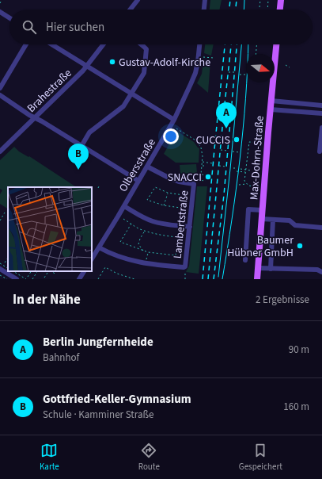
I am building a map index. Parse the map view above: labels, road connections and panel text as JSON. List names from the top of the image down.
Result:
{
  "streets": {
    "main road": ["Max-Dohrn-Straße"],
    "street": ["Brahestraße", "Olbersstraße", "Lambertstraße"]
  },
  "places": [
    "Gustav-Adolf-Kirche",
    "CUCCIS",
    "SNACCI",
    "Baumer Hübner GmbH"
  ],
  "north": "right",
  "page": {
    "search": "Hier suchen",
    "pins": ["A", "B"],
    "heading": ["In der Nähe", "2 Ergebnisse"],
    "list": [
      {
        "mark": "A",
        "name": "Berlin Jungfernheide",
        "note": "Bahnhof",
        "value": "90 m"
      },
      {
        "mark": "B",
        "name": "Gottfried-Keller-Gymnasium",
        "note": "Schule · Kamminer Straße",
        "value": "160 m"
      }
    ],
    "nav": ["Karte", "Route", "Gespeichert"]
  }
}
